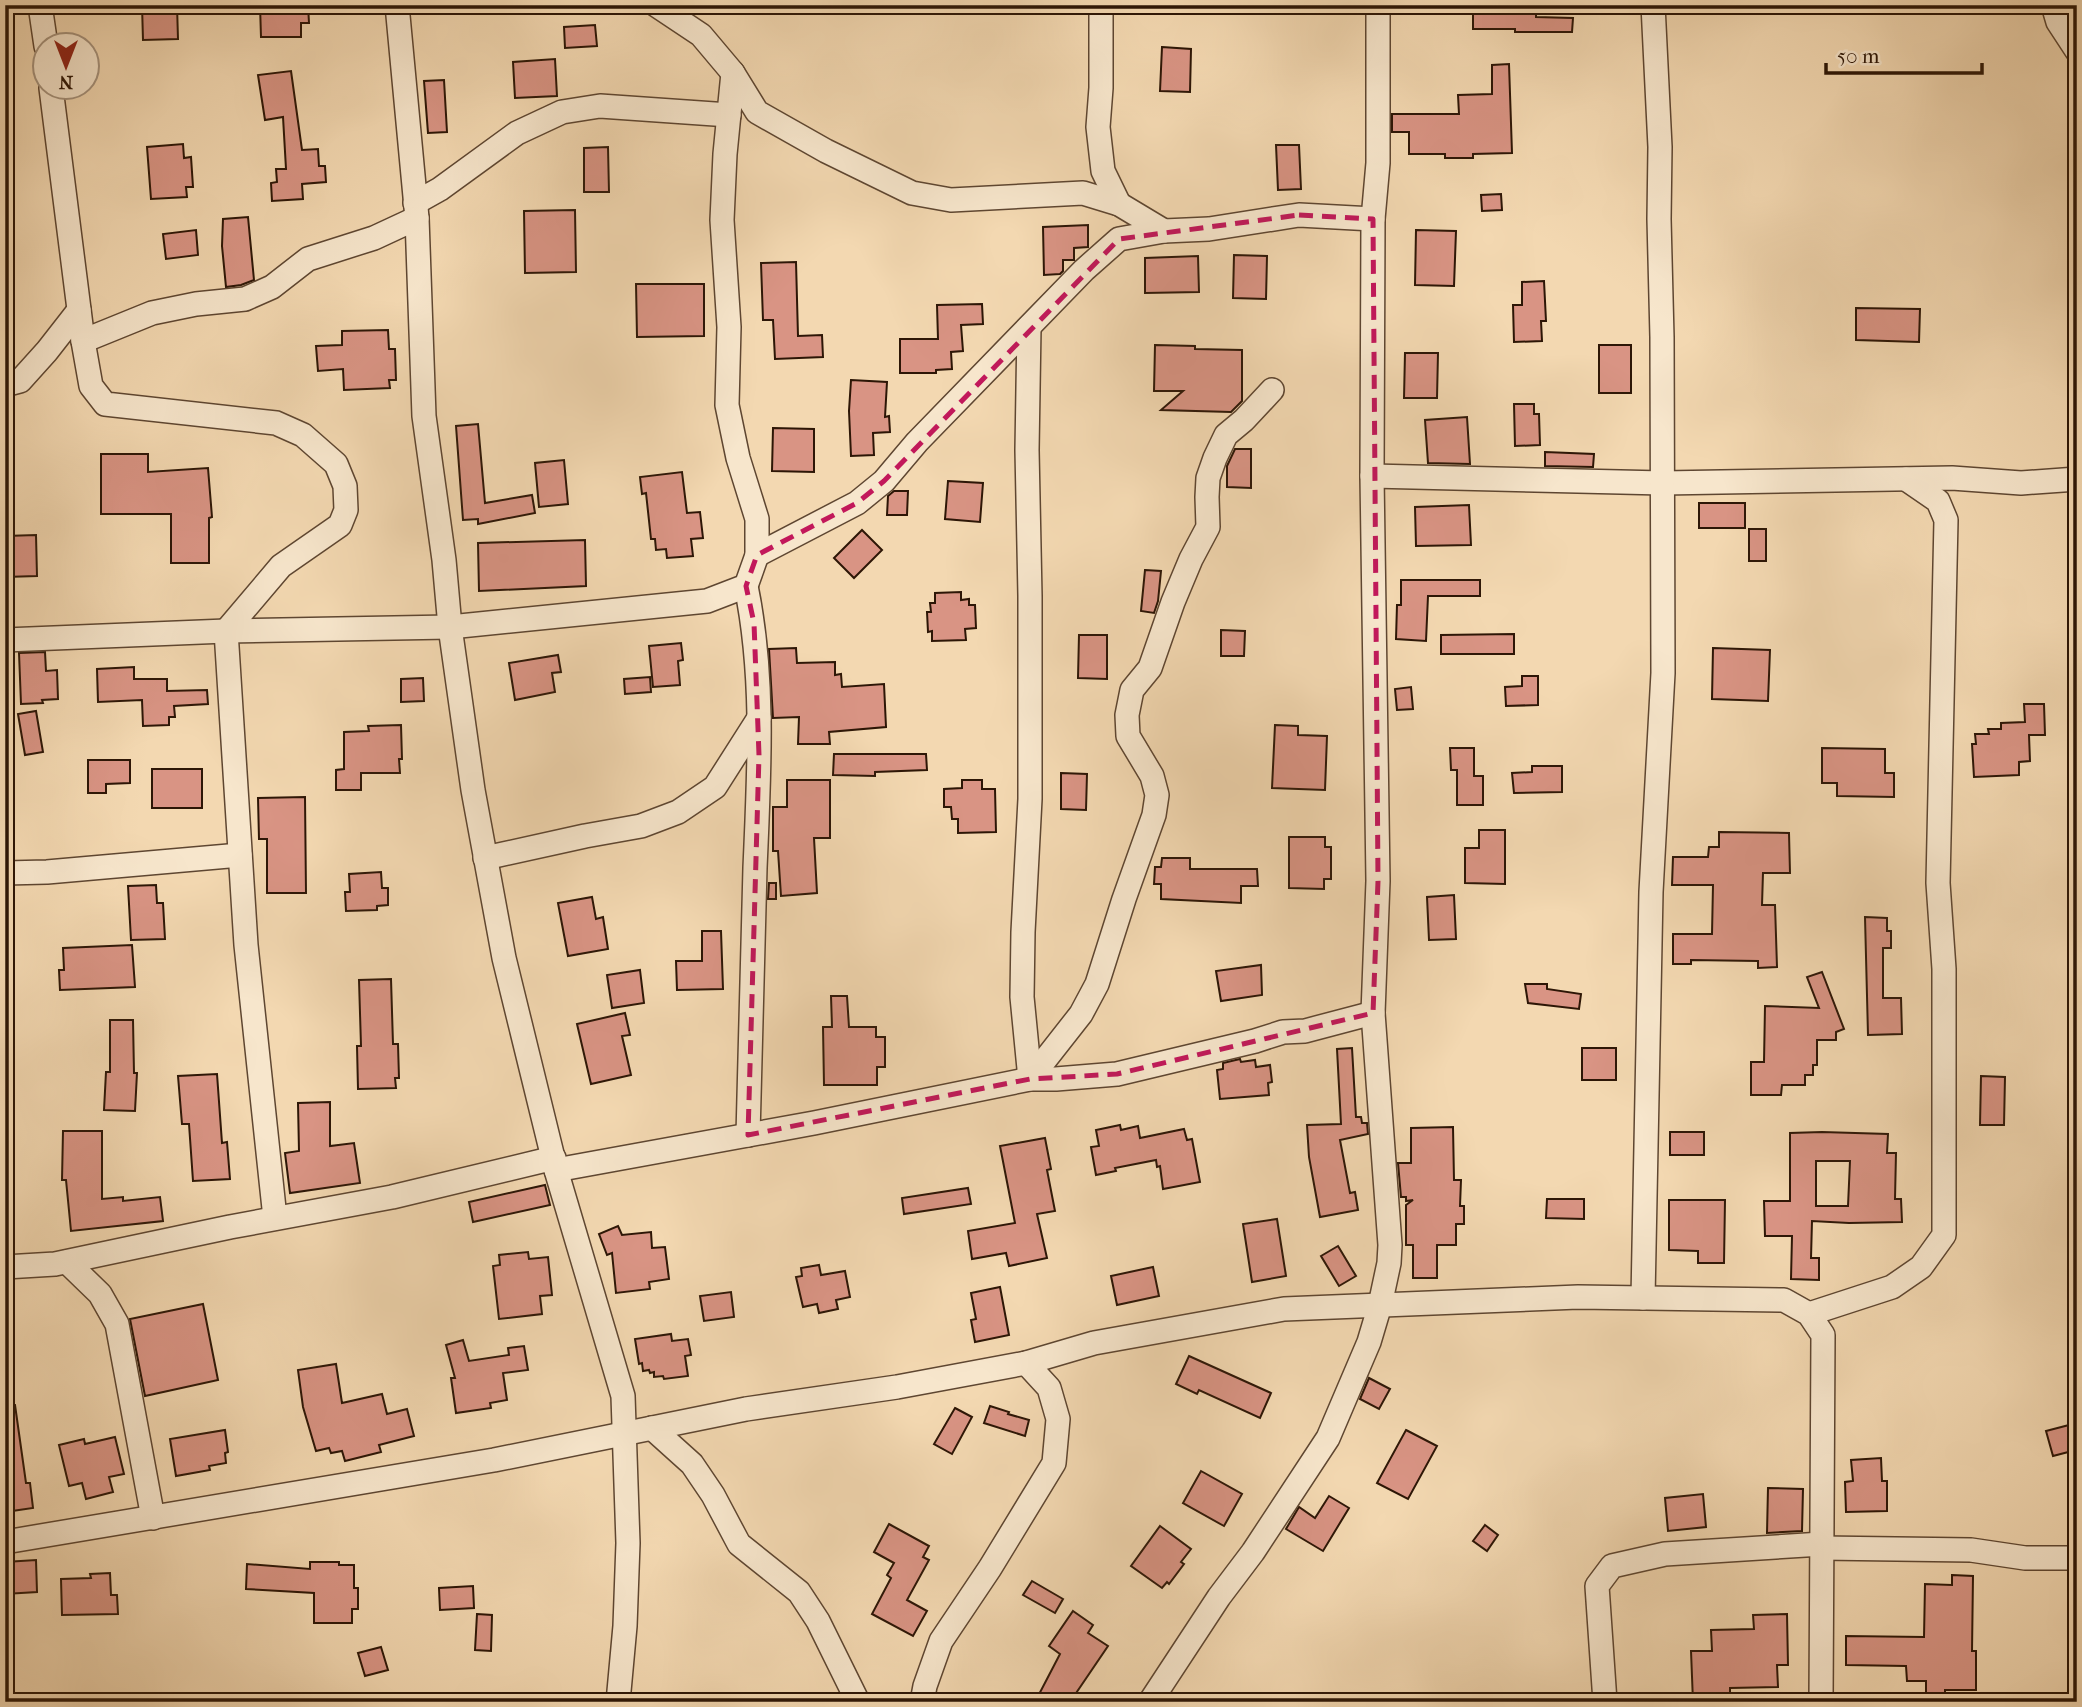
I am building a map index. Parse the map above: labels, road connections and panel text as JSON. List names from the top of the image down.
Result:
{
  "scale_bar": "50 m",
  "north": "bottom"
}
